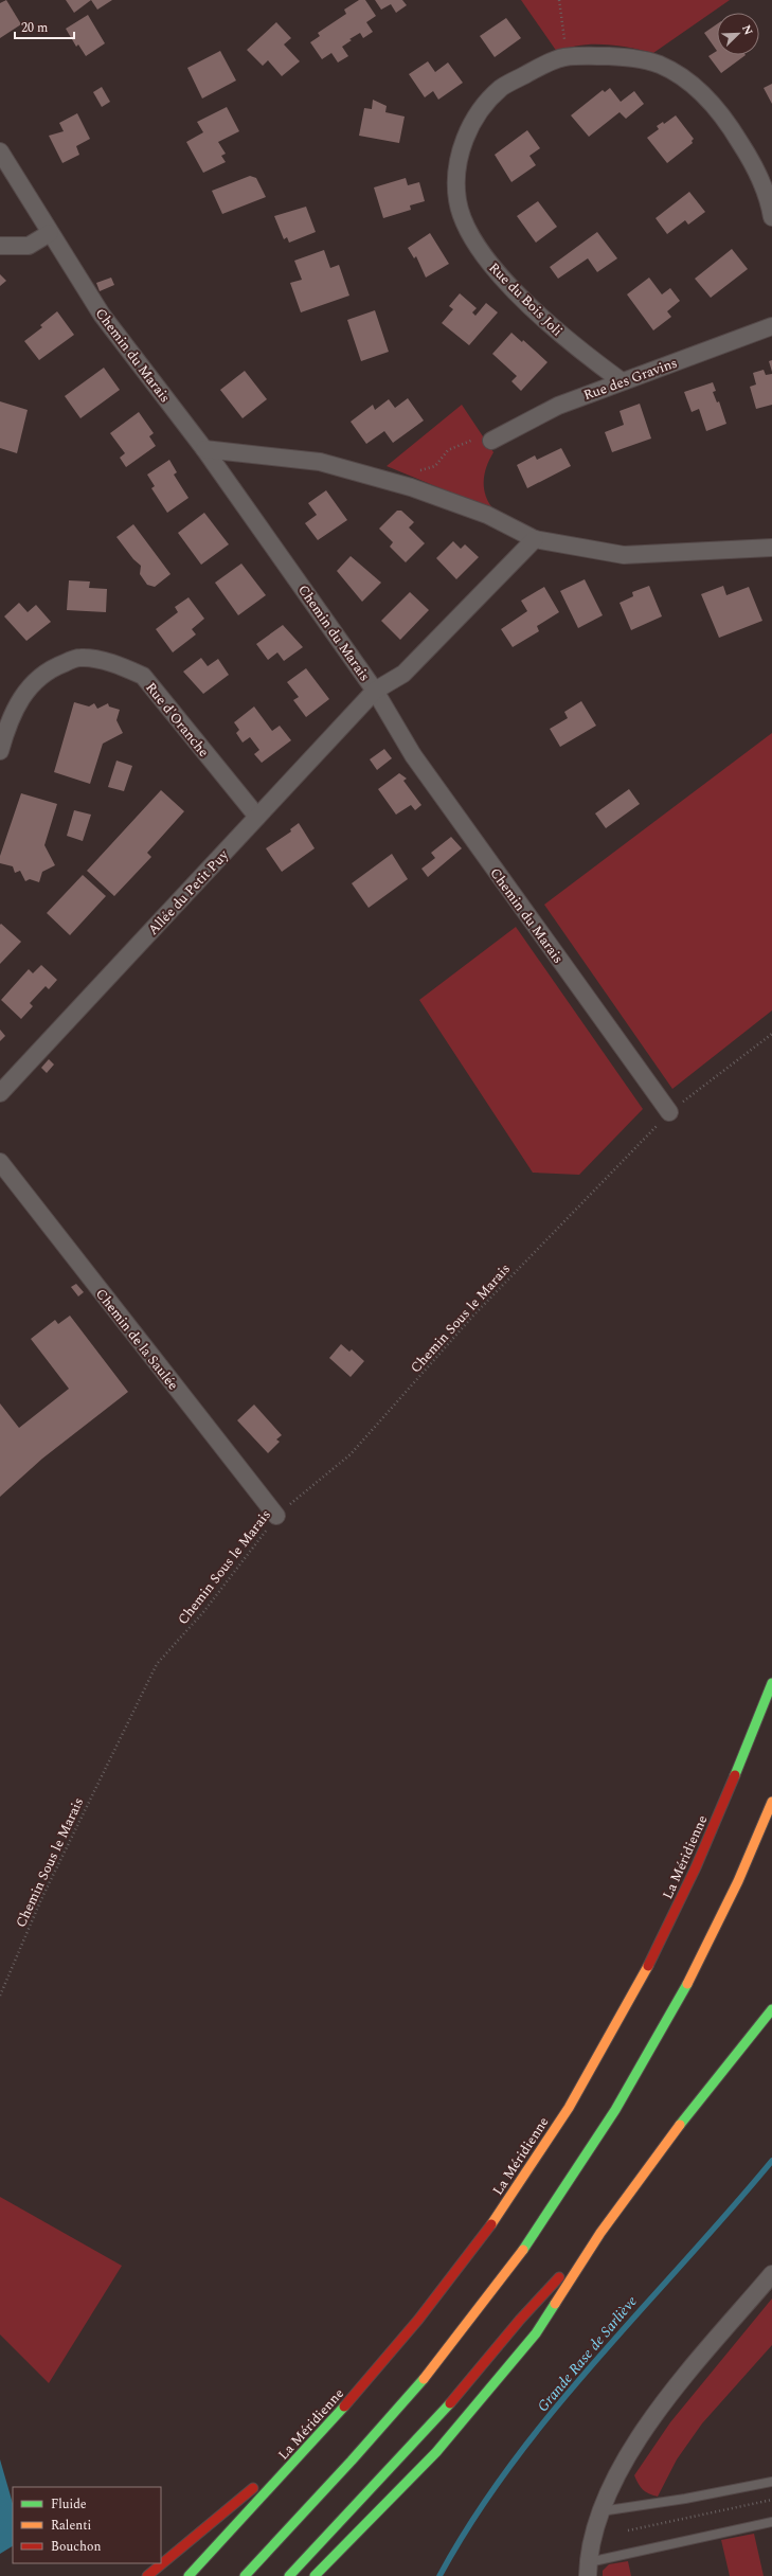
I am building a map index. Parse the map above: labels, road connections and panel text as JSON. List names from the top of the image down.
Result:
{
  "streets": {
    "highway": ["La Méridienne"],
    "street": [
      "Rue du Bois Joli",
      "Chemin du Marais",
      "Rue des Gravins",
      "Rue d'Oranche",
      "Allée du Petit Puy",
      "Chemin de la Saulée"
    ],
    "path": ["Chemin Sous le Marais"]
  },
  "crossings": [
    ["Rue du Bois Joli", "Rue des Gravins"],
    ["Chemin du Marais", "Allée du Petit Puy"],
    ["Chemin du Marais", "Chemin Sous le Marais"],
    ["Rue d'Oranche", "Allée du Petit Puy"],
    ["Chemin Sous le Marais", "Chemin de la Saulée"]
  ],
  "water": ["Grande Rase de Sarliève"],
  "legend": ["Fluide", "Ralenti", "Bouchon"],
  "scale_bar": "20 m",
  "north": "top right"
}
